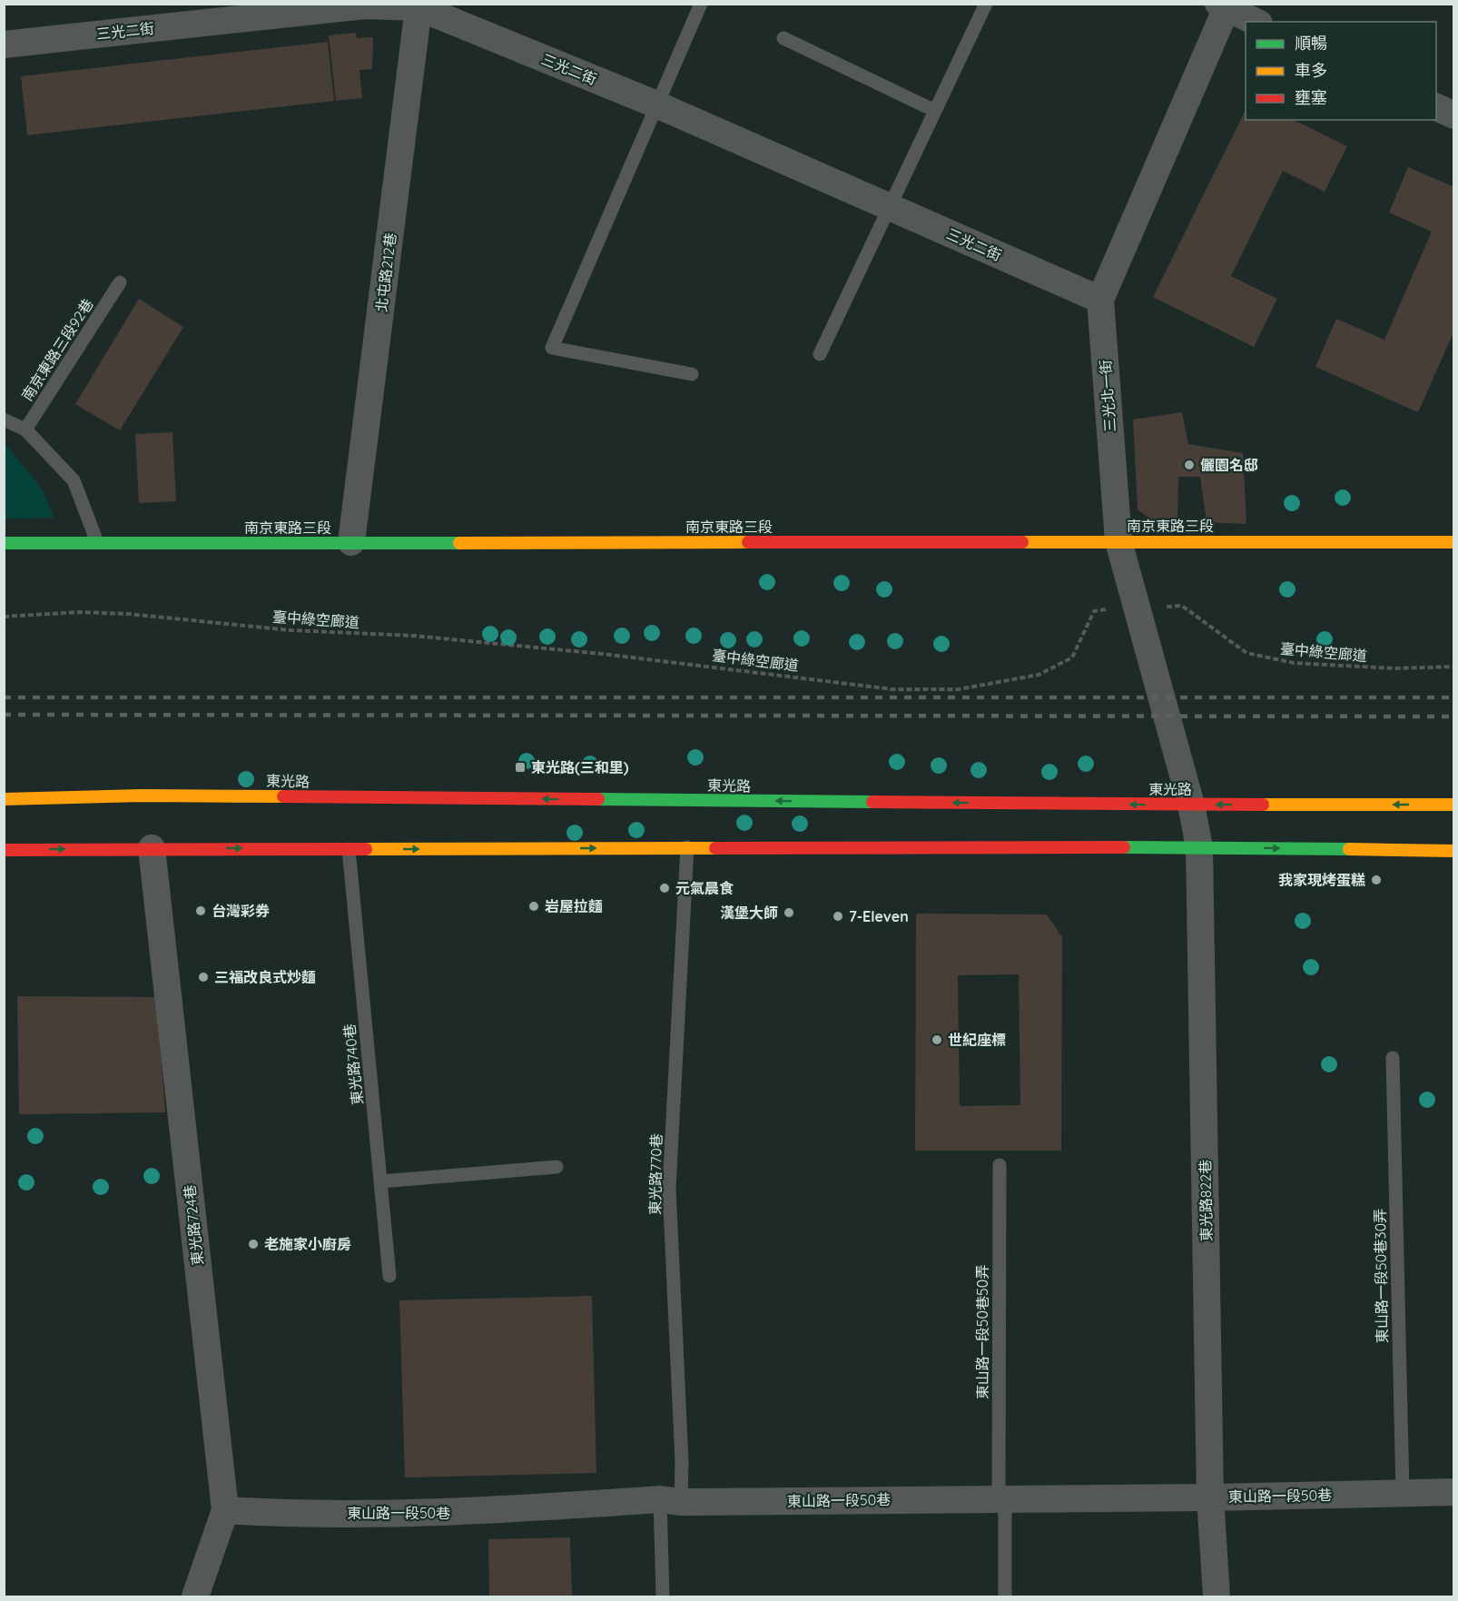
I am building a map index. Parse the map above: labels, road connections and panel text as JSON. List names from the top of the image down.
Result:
{
  "streets": {
    "street": [
      "三光二街",
      "北屯路212巷",
      "三光北一街",
      "南京東路三段",
      "東光路",
      "東光路822巷",
      "東光路724巷",
      "東山路一段50巷"
    ],
    "lane": [
      "南京東路三段92巷",
      "東光路740巷",
      "東光路770巷",
      "東山路一段50巷30弄",
      "東山路一段50巷50弄"
    ],
    "path": ["臺中綠空廊道"]
  },
  "crossings": [
    ["三光二街", "北屯路212巷"],
    ["三光二街", "三光北一街"],
    ["北屯路212巷", "南京東路三段"],
    ["三光北一街", "南京東路三段"],
    ["三光北一街", "臺中綠空廊道"],
    ["三光北一街", "東光路"],
    ["三光北一街", "東光路822巷"],
    ["東光路", "東光路822巷"],
    ["東光路770巷", "東山路一段50巷"],
    ["東光路822巷", "東山路一段50巷"],
    ["東光路724巷", "東山路一段50巷"],
    ["東山路一段50巷30弄", "東山路一段50巷"],
    ["東山路一段50巷50弄", "東山路一段50巷"]
  ],
  "places": {
    "other": [
      "儷園名邸",
      "我家現烤蛋糕",
      "元氣晨食",
      "岩屋拉麵",
      "台灣彩券",
      "漢堡大師",
      "7-Eleven",
      "三福改良式炒麵",
      "世紀座標",
      "老施家小廚房"
    ],
    "transit": ["東光路(三和里)"]
  },
  "legend": ["順暢", "車多", "壅塞"]
}
